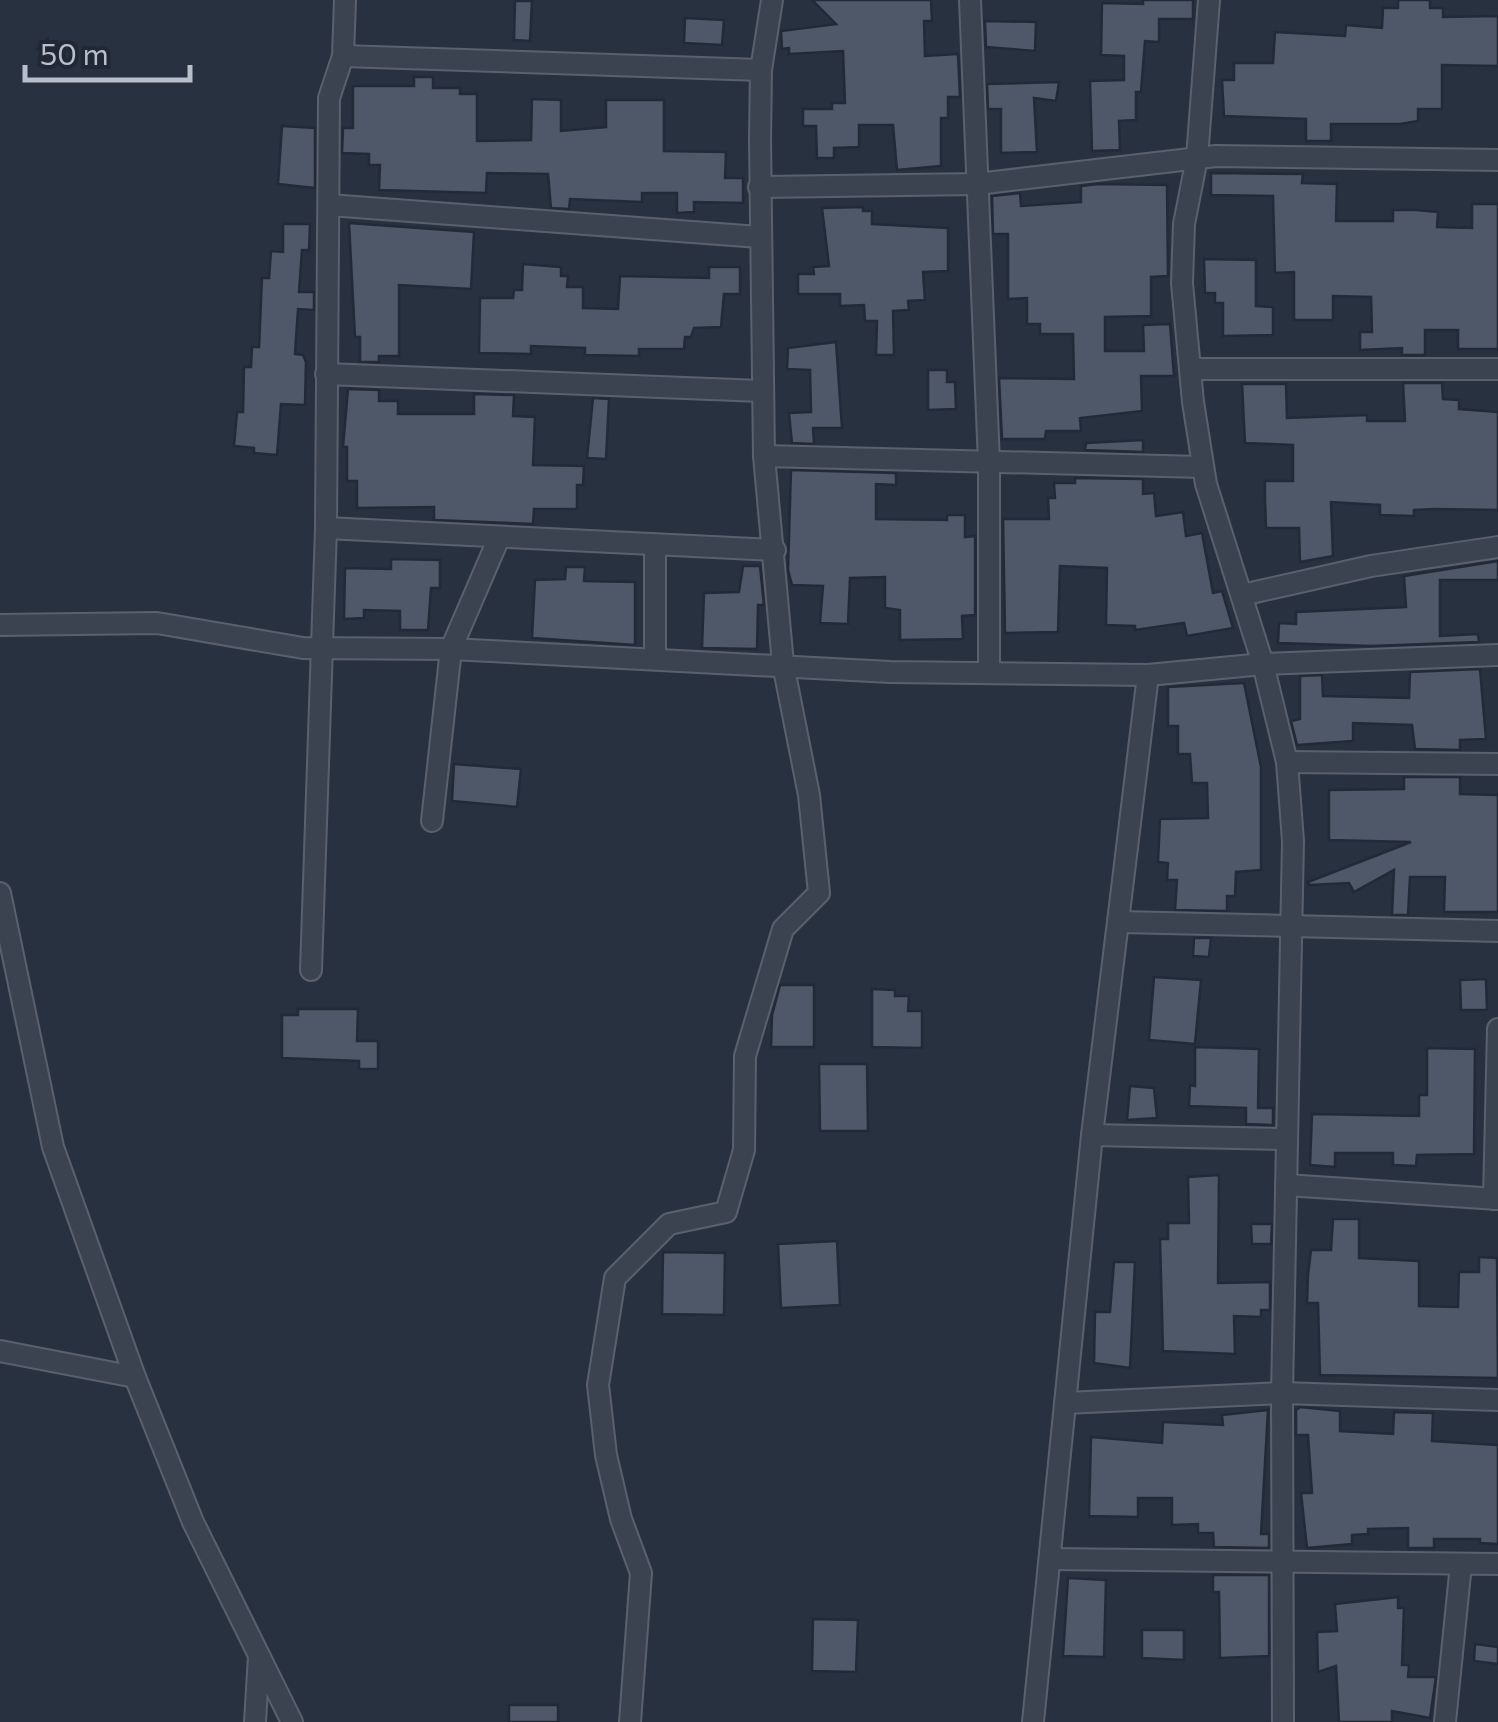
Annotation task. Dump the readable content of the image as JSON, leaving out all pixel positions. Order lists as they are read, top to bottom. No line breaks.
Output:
{"scale_bar":"50 m"}
